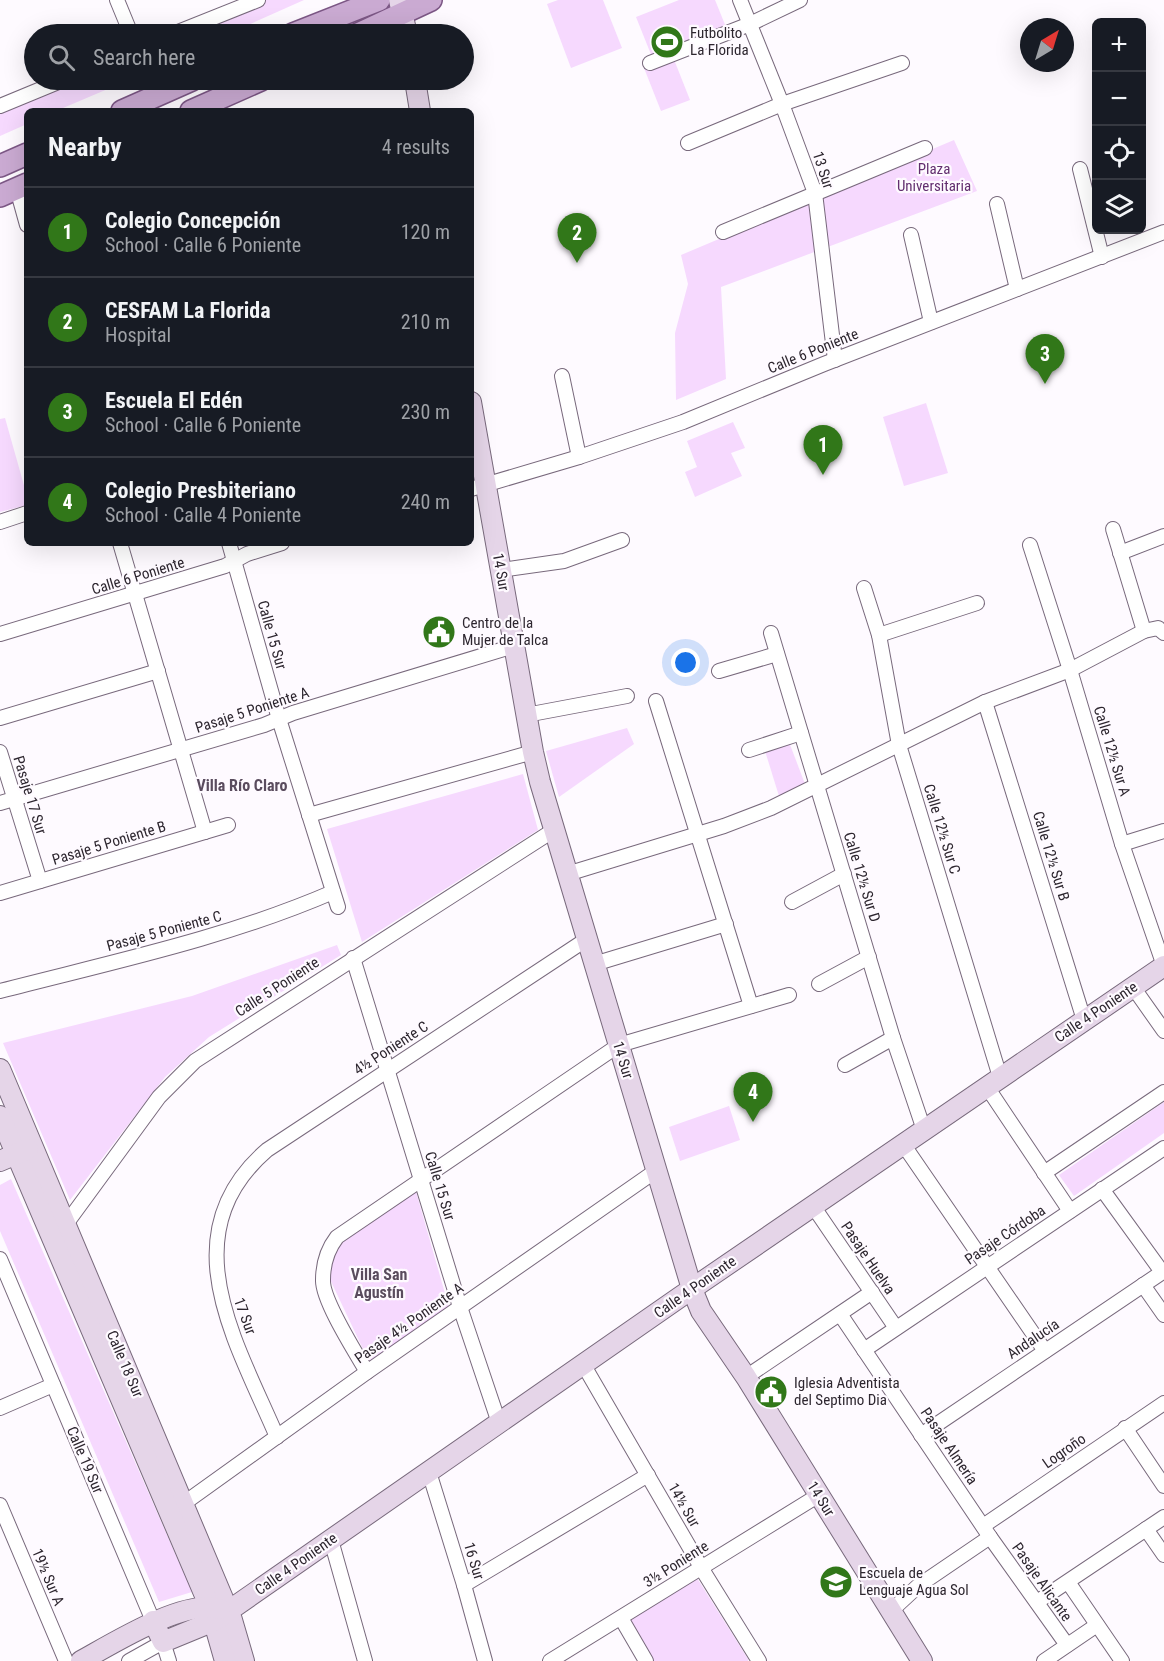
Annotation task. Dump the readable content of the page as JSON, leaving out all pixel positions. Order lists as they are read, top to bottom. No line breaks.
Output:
{"streets":{"street":["13 Sur","Calle 6 Poniente","14 Sur","Calle 15 Sur","Pasaje 5 Poniente A","Calle 12½ Sur A","Pasaje 17 Sur","Calle 12½ Sur C","Pasaje 5 Poniente B","Calle 12½ Sur B","Calle 12½ Sur D","Pasaje 5 Poniente C","Calle 5 Poniente","Calle 4 Poniente","4½ Poniente C","Pasaje Córdoba","Pasaje Huelva","17 Sur","Pasaje 4½ Poniente A","Andalucía","Calle 18 Sur","Pasaje Almería","Logroño","Calle 19 Sur","14½ Sur","16 Sur","3½ Poniente","19½ Sur A","Pasaje Alicante"]},"crossings":[["13 Sur","Calle 6 Poniente"],["Calle 6 Poniente","14 Sur"],["Calle 6 Poniente","Calle 15 Sur"],["14 Sur","Pasaje 5 Poniente A"],["14 Sur","Calle 5 Poniente"],["14 Sur","Calle 4 Poniente"],["14 Sur","4½ Poniente C"],["14 Sur","Pasaje 4½ Poniente A"],["14 Sur","Logroño"],["14 Sur","3½ Poniente"],["Calle 15 Sur","Pasaje 5 Poniente A"],["Calle 15 Sur","Pasaje 5 Poniente C"],["Calle 15 Sur","Calle 5 Poniente"],["Calle 15 Sur","Calle 4 Poniente"],["Calle 15 Sur","4½ Poniente C"],["Calle 15 Sur","Pasaje 4½ Poniente A"],["Pasaje 5 Poniente A","Pasaje 17 Sur"],["Calle 12½ Sur A","Calle 4 Poniente"],["Pasaje 17 Sur","Pasaje 5 Poniente B"],["Calle 12½ Sur C","Calle 4 Poniente"],["Calle 12½ Sur C","Pasaje Córdoba"],["Calle 12½ Sur B","Calle 4 Poniente"],["Calle 12½ Sur D","Calle 4 Poniente"],["Calle 5 Poniente","Calle 18 Sur"],["Calle 4 Poniente","Pasaje Huelva"],["Calle 4 Poniente","Calle 18 Sur"],["Calle 4 Poniente","Calle 19 Sur"],["Calle 4 Poniente","14½ Sur"],["Calle 4 Poniente","16 Sur"],["4½ Poniente C","17 Sur"],["Pasaje Córdoba","Pasaje Huelva"],["Pasaje Córdoba","Pasaje Almería"],["17 Sur","Pasaje 4½ Poniente A"],["Pasaje 4½ Poniente A","Calle 18 Sur"],["Andalucía","Pasaje Almería"],["Pasaje Almería","Logroño"],["Pasaje Almería","Pasaje Alicante"],["Logroño","Pasaje Alicante"],["14½ Sur","3½ Poniente"]],"districts":["Villa Río Claro","Villa San Agustín"],"parks":["Plaza Universitaria"],"places":{"sports":["Futbolito La Florida"],"public building":["Centro de la Mujer de Talca","Iglesia Adventista del Septimo Dia"],"school or university":["Escuela de Lenguaje Agua Sol"]},"north":"top right","page":{"map_buttons":["+","−"],"search":"Search here","heading":["Nearby","4 results"],"list":[{"mark":"1","name":"Colegio Concepción","note":"School · Calle 6 Poniente","value":"120 m"},{"mark":"2","name":"CESFAM La Florida","note":"Hospital","value":"210 m"},{"mark":"3","name":"Escuela El Edén","note":"School · Calle 6 Poniente","value":"230 m"},{"mark":"4","name":"Colegio Presbiteriano","note":"School · Calle 4 Poniente","value":"240 m"}],"pins":["2","3","1","4"]}}
